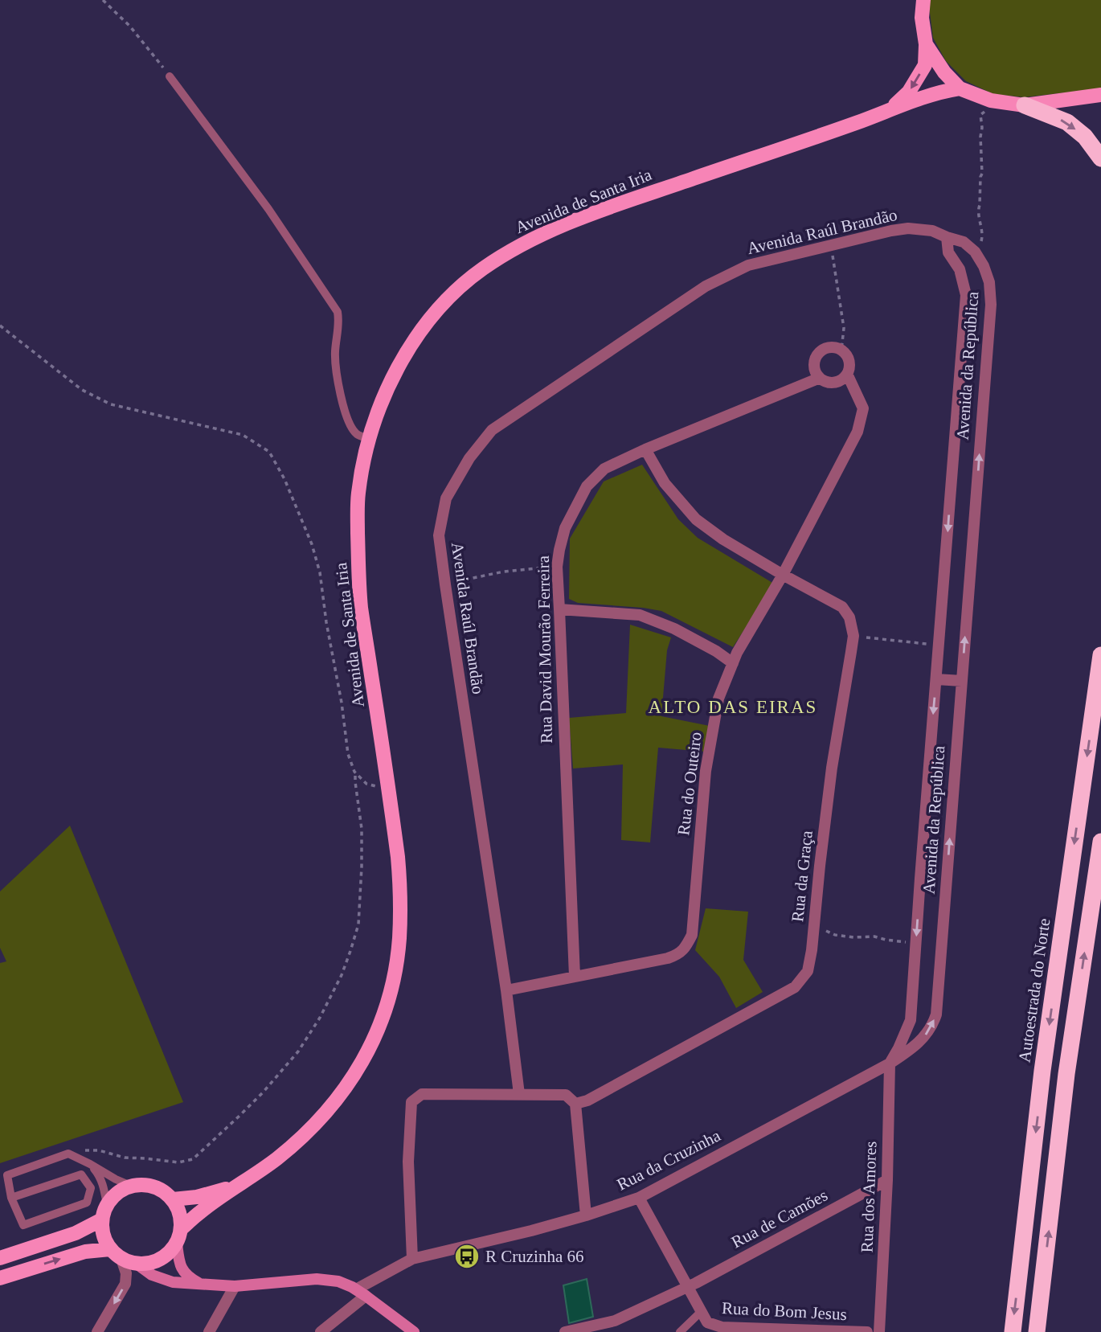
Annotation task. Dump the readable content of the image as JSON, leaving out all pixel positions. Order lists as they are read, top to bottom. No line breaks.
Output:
{"streets":{"highway":["Autoestrada do Norte"],"main road":["Avenida de Santa Iria"],"street":["Avenida Raúl Brandão","Avenida da República","Rua David Mourão Ferreira","Rua do Outeiro","Rua da Graça","Rua da Cruzinha","Rua dos Amores","Rua de Camões","Rua do Bom Jesus"]},"crossings":[["Avenida Raúl Brandão","Avenida da República"],["Avenida Raúl Brandão","Rua do Outeiro"],["Avenida da República","Rua da Cruzinha"],["Avenida da República","Rua dos Amores"],["Rua David Mourão Ferreira","Rua do Outeiro"],["Rua David Mourão Ferreira","Rua da Graça"],["Rua do Outeiro","Rua da Graça"],["Rua da Cruzinha","Rua dos Amores"],["Rua da Cruzinha","Rua do Bom Jesus"],["Rua dos Amores","Rua de Camões"],["Rua de Camões","Rua do Bom Jesus"]],"districts":["ALTO DAS EIRAS"],"places":{"bus stop":["R Cruzinha 66"]}}
